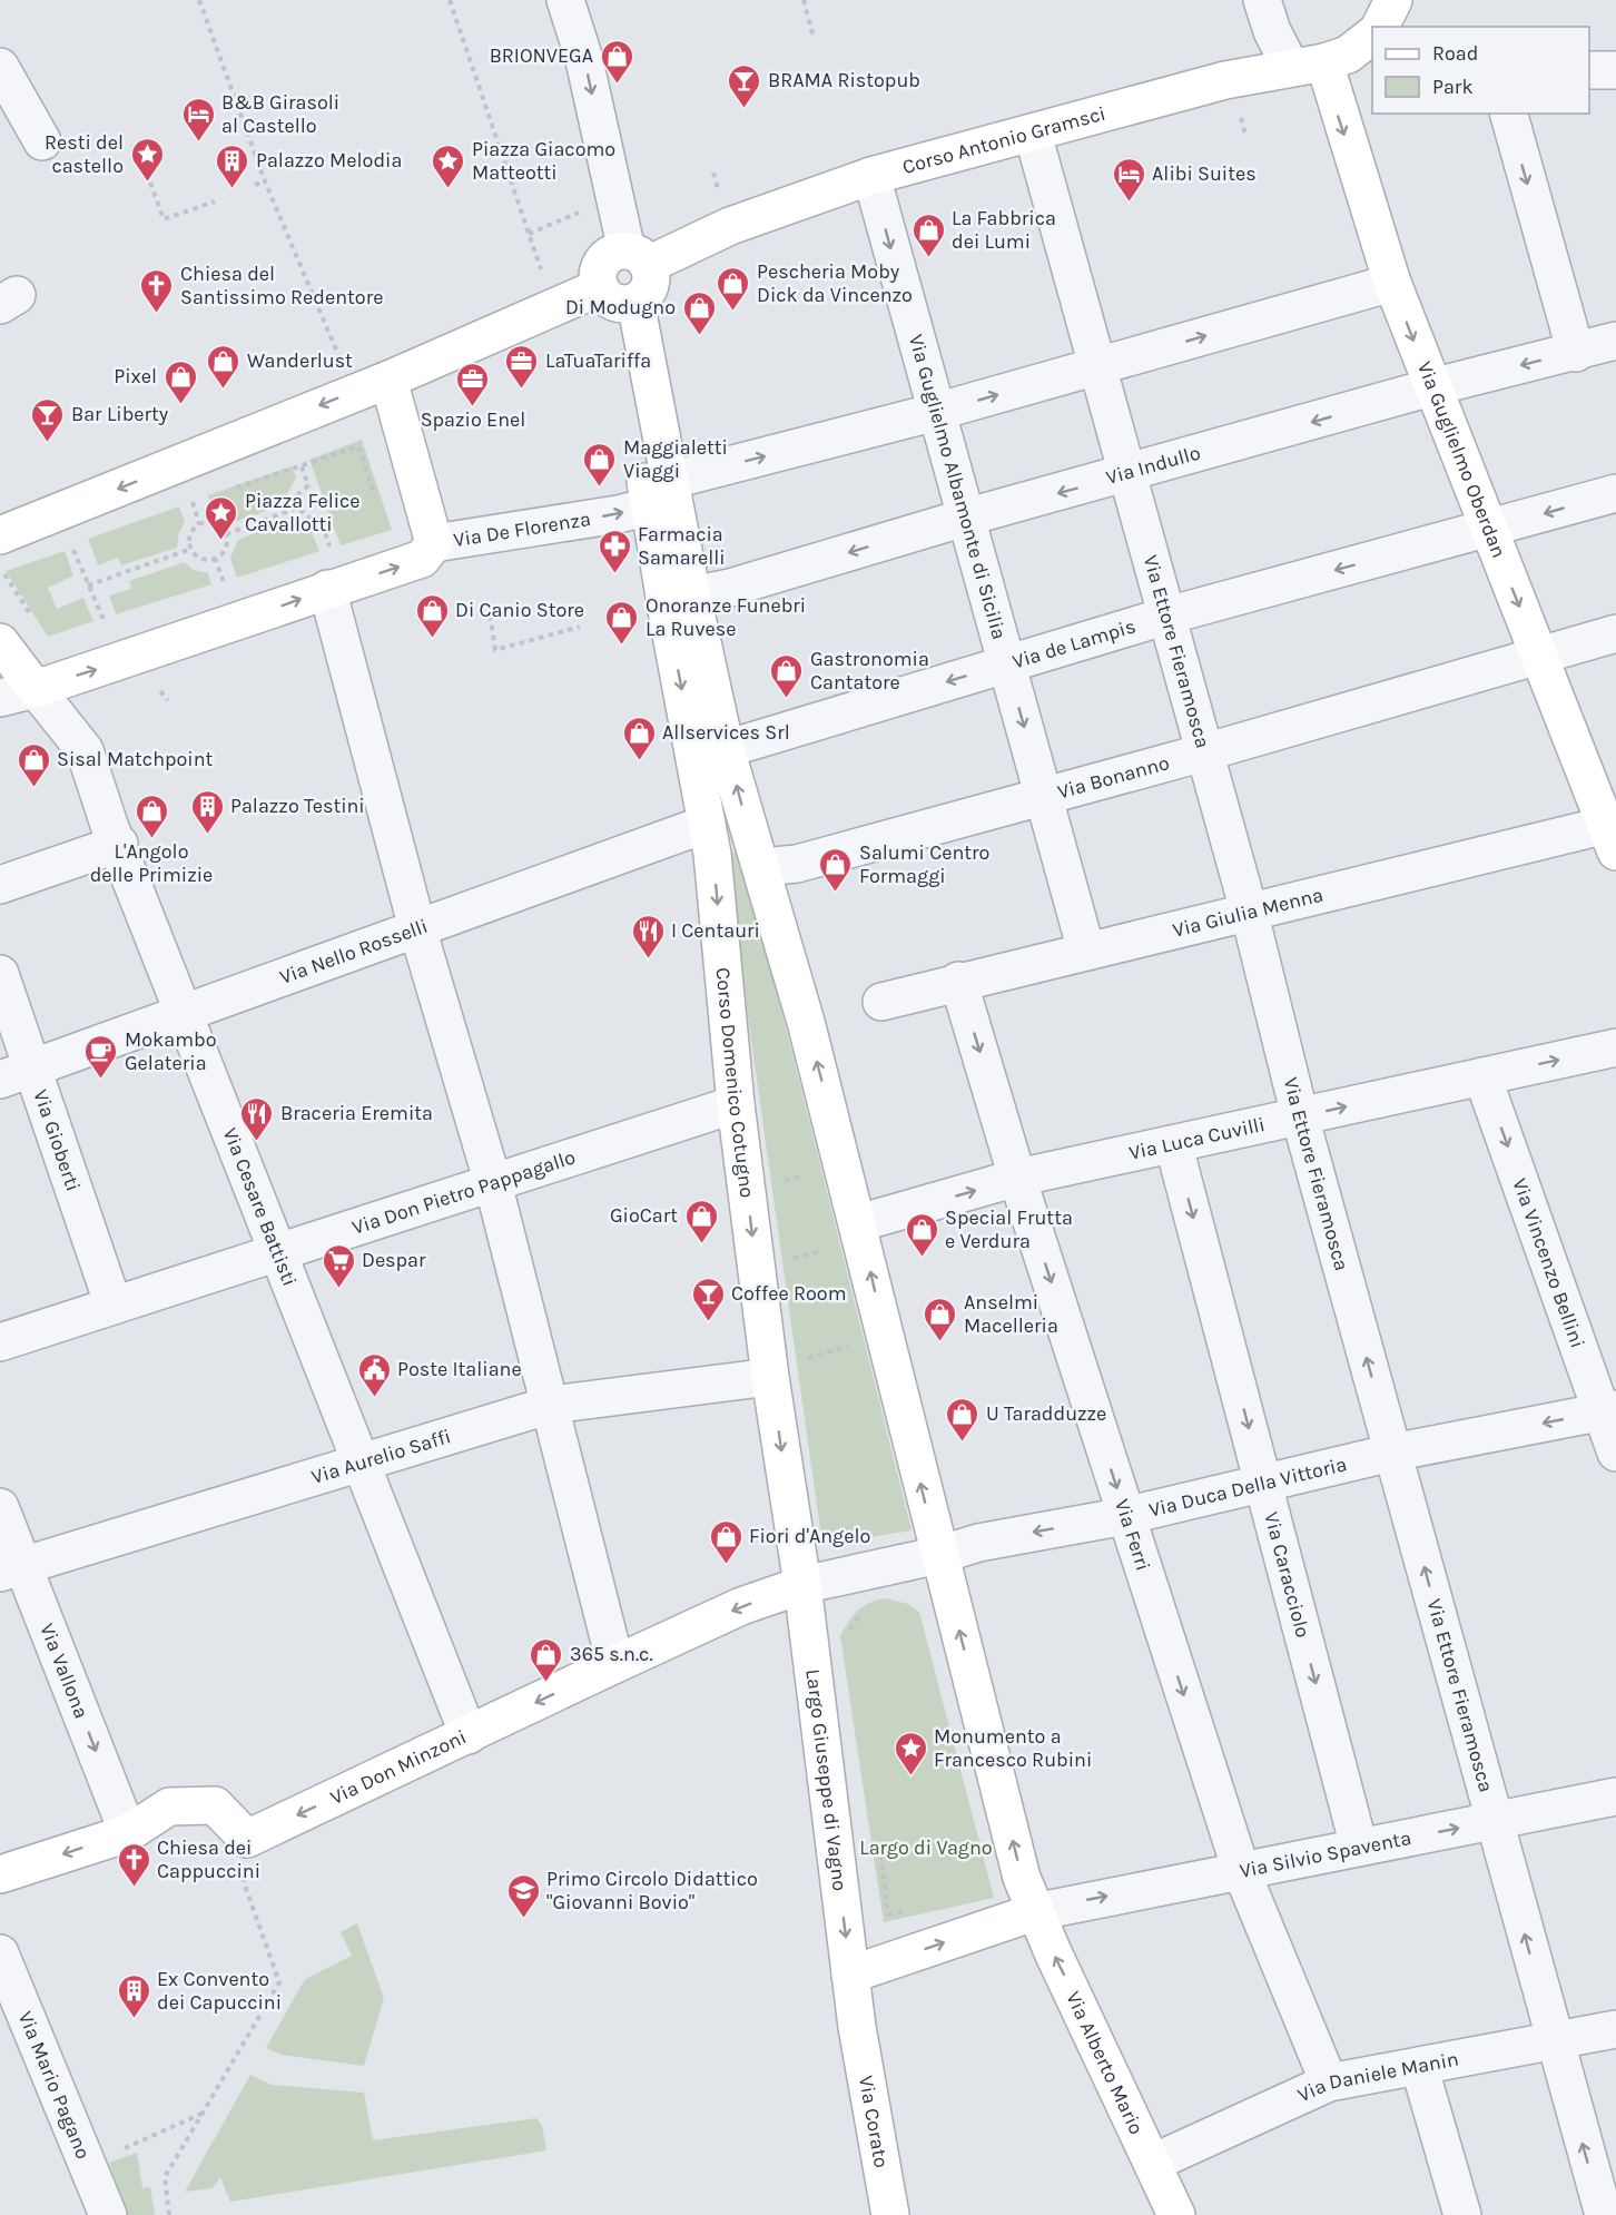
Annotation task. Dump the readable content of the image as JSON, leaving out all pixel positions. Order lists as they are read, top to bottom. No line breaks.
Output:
{"streets":{"main road":["Corso Antonio Gramsci","Via Guglielmo Oberdan","Corso Domenico Cotugno","Via Don Minzoni","Largo Giuseppe di Vagno","Via Alberto Mario","Via Corato"],"street":["Via Indullo","Via Guglielmo Albamonte di Sicilia","Via De Florenza","Via de Lampis","Via Ettore Fieramosca","Via Bonanno","Via Giulia Menna","Via Nello Rosselli","Via Gioberti","Via Luca Cuvilli","Via Don Pietro Pappagallo","Via Cesare Battisti","Via Vincenzo Bellini","Via Aurelio Saffi","Via Duca Della Vittoria","Via Ferri","Via Caracciolo","Via Vallona","Via Silvio Spaventa","Via Daniele Manin","Via Mario Pagano"]},"crossings":[["Corso Antonio Gramsci","Via Guglielmo Oberdan"],["Corso Antonio Gramsci","Via Guglielmo Albamonte di Sicilia"],["Corso Antonio Gramsci","Via Ettore Fieramosca"],["Corso Antonio Gramsci","Corso Domenico Cotugno"],["Via Guglielmo Oberdan","Via Indullo"],["Via Guglielmo Oberdan","Via De Florenza"],["Via Guglielmo Oberdan","Via de Lampis"],["Via Guglielmo Oberdan","Via Bonanno"],["Via Guglielmo Oberdan","Via Giulia Menna"],["Via Indullo","Via Guglielmo Albamonte di Sicilia"],["Via Indullo","Via Ettore Fieramosca"],["Via Indullo","Corso Domenico Cotugno"],["Via Guglielmo Albamonte di Sicilia","Via De Florenza"],["Via Guglielmo Albamonte di Sicilia","Via de Lampis"],["Via Guglielmo Albamonte di Sicilia","Via Bonanno"],["Via Guglielmo Albamonte di Sicilia","Via Giulia Menna"],["Via De Florenza","Via Ettore Fieramosca"],["Via De Florenza","Corso Domenico Cotugno"],["Via de Lampis","Via Ettore Fieramosca"],["Via de Lampis","Corso Domenico Cotugno"],["Via Ettore Fieramosca","Via Bonanno"],["Via Ettore Fieramosca","Via Giulia Menna"],["Via Ettore Fieramosca","Via Luca Cuvilli"],["Via Ettore Fieramosca","Via Duca Della Vittoria"],["Via Ettore Fieramosca","Via Silvio Spaventa"],["Via Ettore Fieramosca","Via Daniele Manin"],["Via Bonanno","Corso Domenico Cotugno"],["Via Giulia Menna","Via Ferri"],["Via Nello Rosselli","Corso Domenico Cotugno"],["Via Nello Rosselli","Via Gioberti"],["Via Nello Rosselli","Via Cesare Battisti"],["Corso Domenico Cotugno","Via Luca Cuvilli"],["Corso Domenico Cotugno","Via Don Pietro Pappagallo"],["Corso Domenico Cotugno","Via Aurelio Saffi"],["Corso Domenico Cotugno","Via Duca Della Vittoria"],["Corso Domenico Cotugno","Via Don Minzoni"],["Corso Domenico Cotugno","Largo Giuseppe di Vagno"],["Via Gioberti","Via Don Pietro Pappagallo"],["Via Luca Cuvilli","Via Vincenzo Bellini"],["Via Luca Cuvilli","Via Ferri"],["Via Luca Cuvilli","Via Caracciolo"],["Via Don Pietro Pappagallo","Via Cesare Battisti"],["Via Cesare Battisti","Via Aurelio Saffi"],["Via Cesare Battisti","Via Don Minzoni"],["Via Vincenzo Bellini","Via Duca Della Vittoria"],["Via Aurelio Saffi","Via Vallona"],["Via Duca Della Vittoria","Via Ferri"],["Via Duca Della Vittoria","Via Caracciolo"],["Via Duca Della Vittoria","Via Don Minzoni"],["Via Duca Della Vittoria","Largo Giuseppe di Vagno"],["Via Ferri","Via Silvio Spaventa"],["Via Ferri","Via Daniele Manin"],["Via Caracciolo","Via Silvio Spaventa"],["Via Don Minzoni","Largo Giuseppe di Vagno"],["Largo Giuseppe di Vagno","Via Corato"],["Via Silvio Spaventa","Via Alberto Mario"],["Via Alberto Mario","Via Daniele Manin"]],"one_way":["Via Guglielmo Oberdan","Via Indullo","Via Guglielmo Albamonte di Sicilia","Via De Florenza","Via de Lampis","Via Ettore Fieramosca","Via Luca Cuvilli","Via Vincenzo Bellini","Via Duca Della Vittoria","Via Ferri","Via Caracciolo","Via Vallona","Via Don Minzoni","Via Silvio Spaventa","Via Alberto Mario"],"parks":["Largo di Vagno"],"places":{"shop":["BRIONVEGA","La Fabbrica dei Lumi","Pescheria Moby Dick da Vincenzo","Di Modugno","Wanderlust","Pixel","Maggialetti Viaggi","Di Canio Store","Onoranze Funebri La Ruvese","Gastronomia Cantatore","Allservices Srl","Sisal Matchpoint","L'Angolo delle Primizie","Salumi Centro Formaggi","GioCart","Special Frutta e Verdura","Anselmi Macelleria","U Taradduzze","Fiori d'Angelo","365 s.n.c."],"bar":["BRAMA Ristopub","Bar Liberty","Coffee Room"],"hotel":["B&B Girasoli al Castello","Alibi Suites"],"place":["Resti del castello","Piazza Giacomo Matteotti","Piazza Felice Cavallotti","Monumento a Francesco Rubini"],"building":["Palazzo Melodia","Palazzo Testini","Ex Convento dei Capuccini"],"church":["Chiesa del Santissimo Redentore","Chiesa dei Cappuccini"],"office":["LaTuaTariffa","Spazio Enel"],"pharmacy":["Farmacia Samarelli"],"restaurant":["I Centauri","Braceria Eremita"],"cafe":["Mokambo Gelateria"],"supermarket":["Despar"],"public building":["Poste Italiane"],"school or university":["Primo Circolo Didattico \"Giovanni Bovio\""]},"legend":["Road","Park"]}
